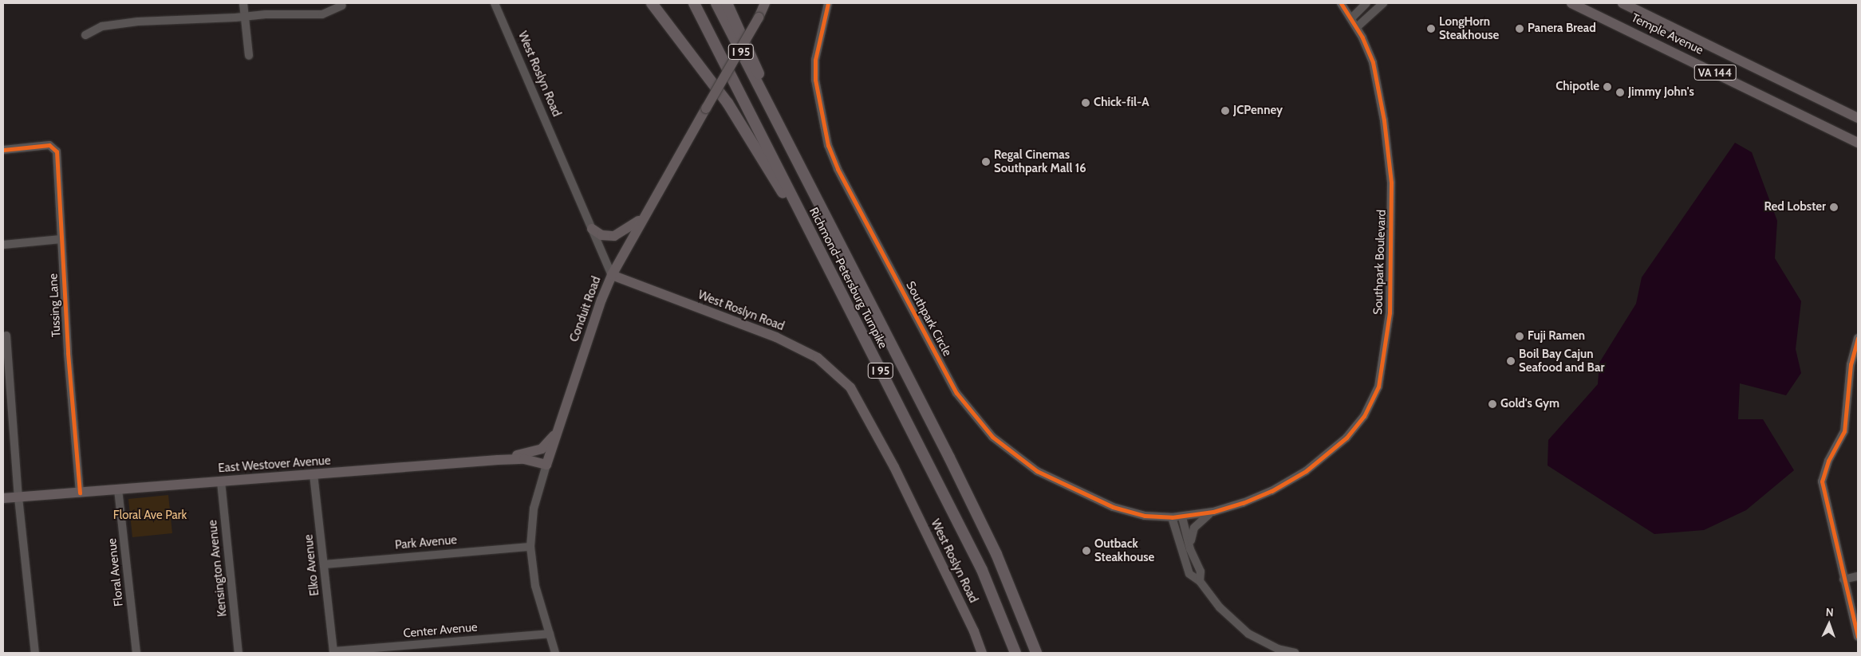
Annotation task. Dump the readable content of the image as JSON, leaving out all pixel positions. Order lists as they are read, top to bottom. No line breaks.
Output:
{"streets":{"highway":["I 95","Richmond-Petersburg Turnpike"],"main road":["Temple Avenue","VA 144","West Roslyn Road","Conduit Road","East Westover Avenue"],"street":["Southpark Boulevard","Tussing Lane","Southpark Circle","Park Avenue","Elko Avenue","Kensington Avenue","Floral Avenue","Center Avenue"]},"crossings":[["West Roslyn Road","Conduit Road"],["Southpark Boulevard","Southpark Circle"],["Tussing Lane","East Westover Avenue"],["Conduit Road","East Westover Avenue"],["Conduit Road","Park Avenue"],["Conduit Road","Center Avenue"],["East Westover Avenue","Elko Avenue"],["East Westover Avenue","Kensington Avenue"],["East Westover Avenue","Floral Avenue"],["Park Avenue","Elko Avenue"],["Elko Avenue","Center Avenue"]],"parks":["Floral Ave Park"],"places":["LongHorn Steakhouse","Panera Bread","Chipotle","Jimmy John's","Chick-fil-A","JCPenney","Regal Cinemas Southpark Mall 16","Red Lobster","Fuji Ramen","Boil Bay Cajun Seafood and Bar","Gold's Gym","Outback Steakhouse"],"north":"top"}
